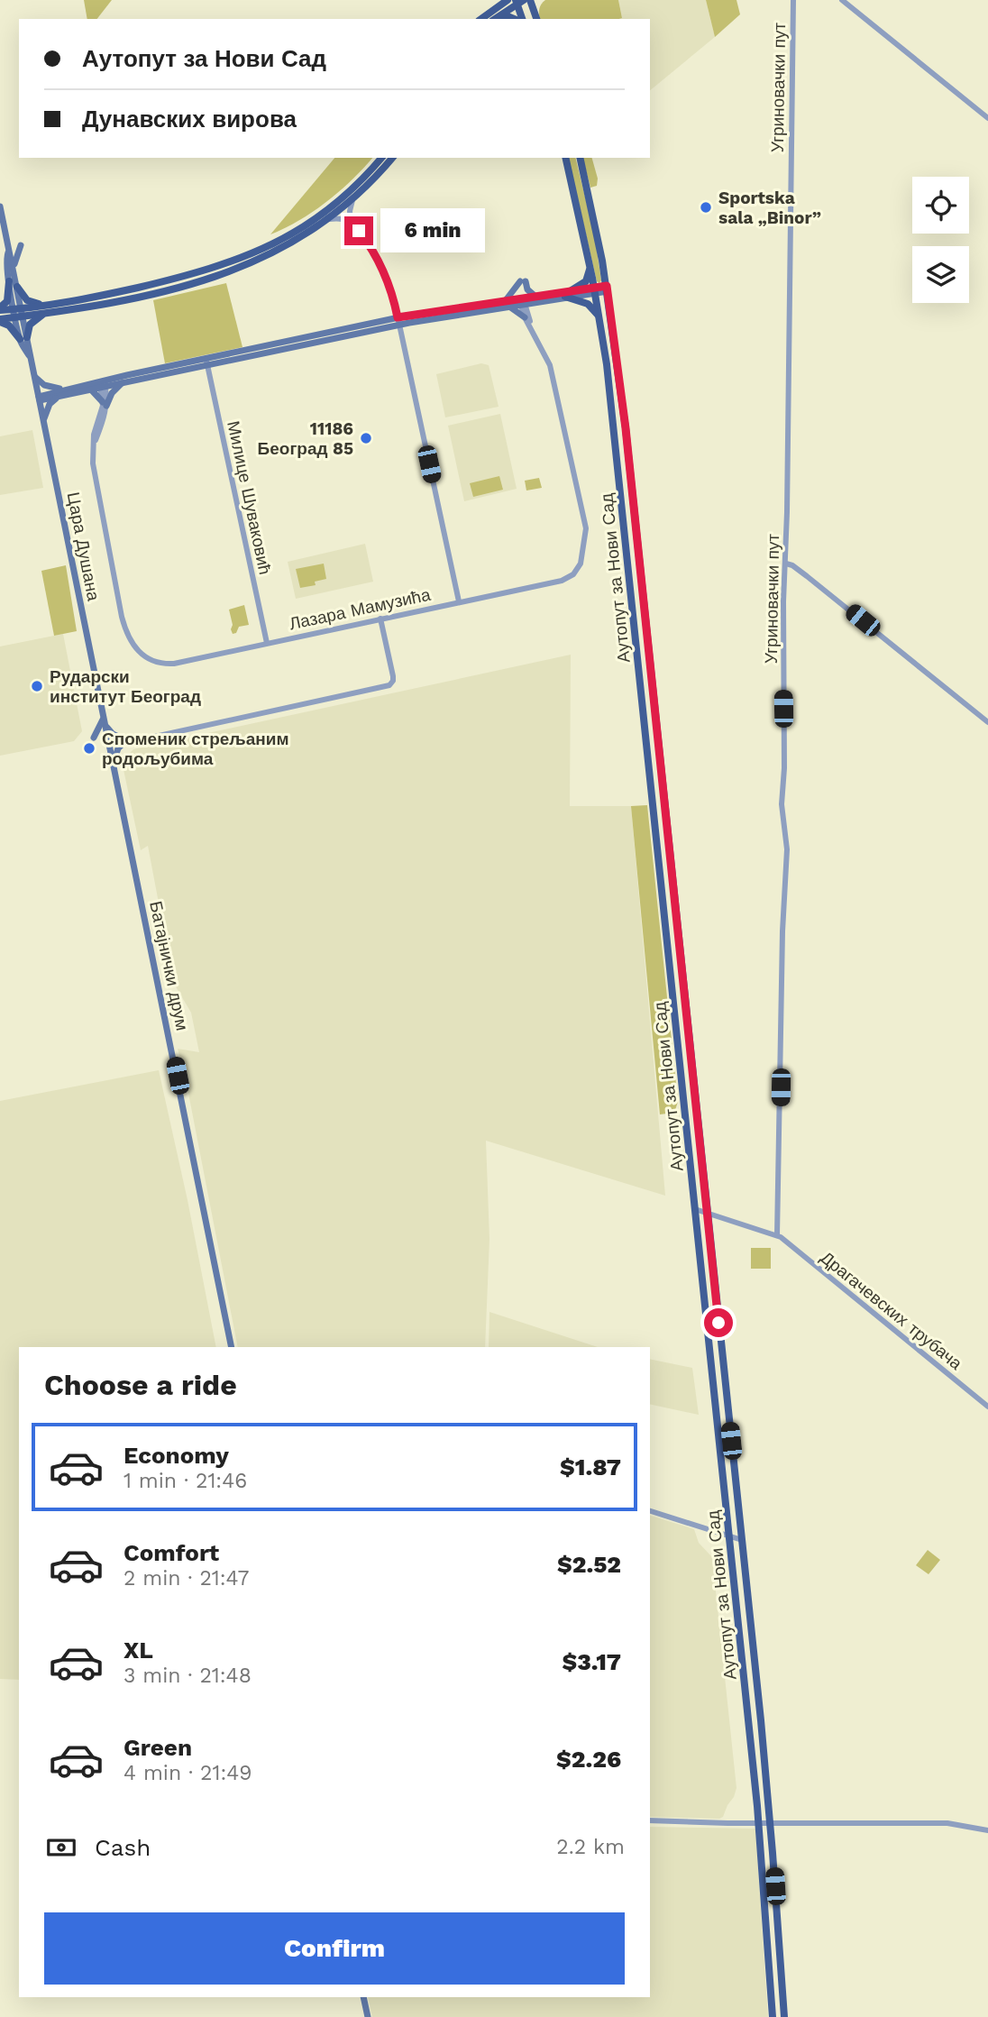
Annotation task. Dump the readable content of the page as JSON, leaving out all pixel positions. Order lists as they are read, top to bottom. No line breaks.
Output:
{"streets":{"main road":["Цара Душана","Аутопут за Нови Сад","Батајнички друм"],"street":["Угриновачки пут","Милице Шуваковић","Лазара Мамузића","Драгачевских трубача"]},"crossings":[["Угриновачки пут","Драгачевских трубача"],["Милице Шуваковић","Лазара Мамузића"],["Цара Душана","Батајнички друм"]],"places":["Sportska sala „Binor”","11186 Београд 85","Рударски институт Београд","Споменик стрељаним родољубима"],"page":{"banner":["Аутопут за Нови Сад","Дунавских вирова"],"bubble":"6 min","heading":"Choose a ride","list":[{"name":"Economy","note":"1 min · 21:46","value":"$1.87"},{"name":"Comfort","note":"2 min · 21:47","value":"$2.52"},{"name":"XL","note":"3 min · 21:48","value":"$3.17"},{"name":"Green","note":"4 min · 21:49","value":"$2.26"}],"pay":["Cash","2.2 km"],"buttons":"Confirm"}}
